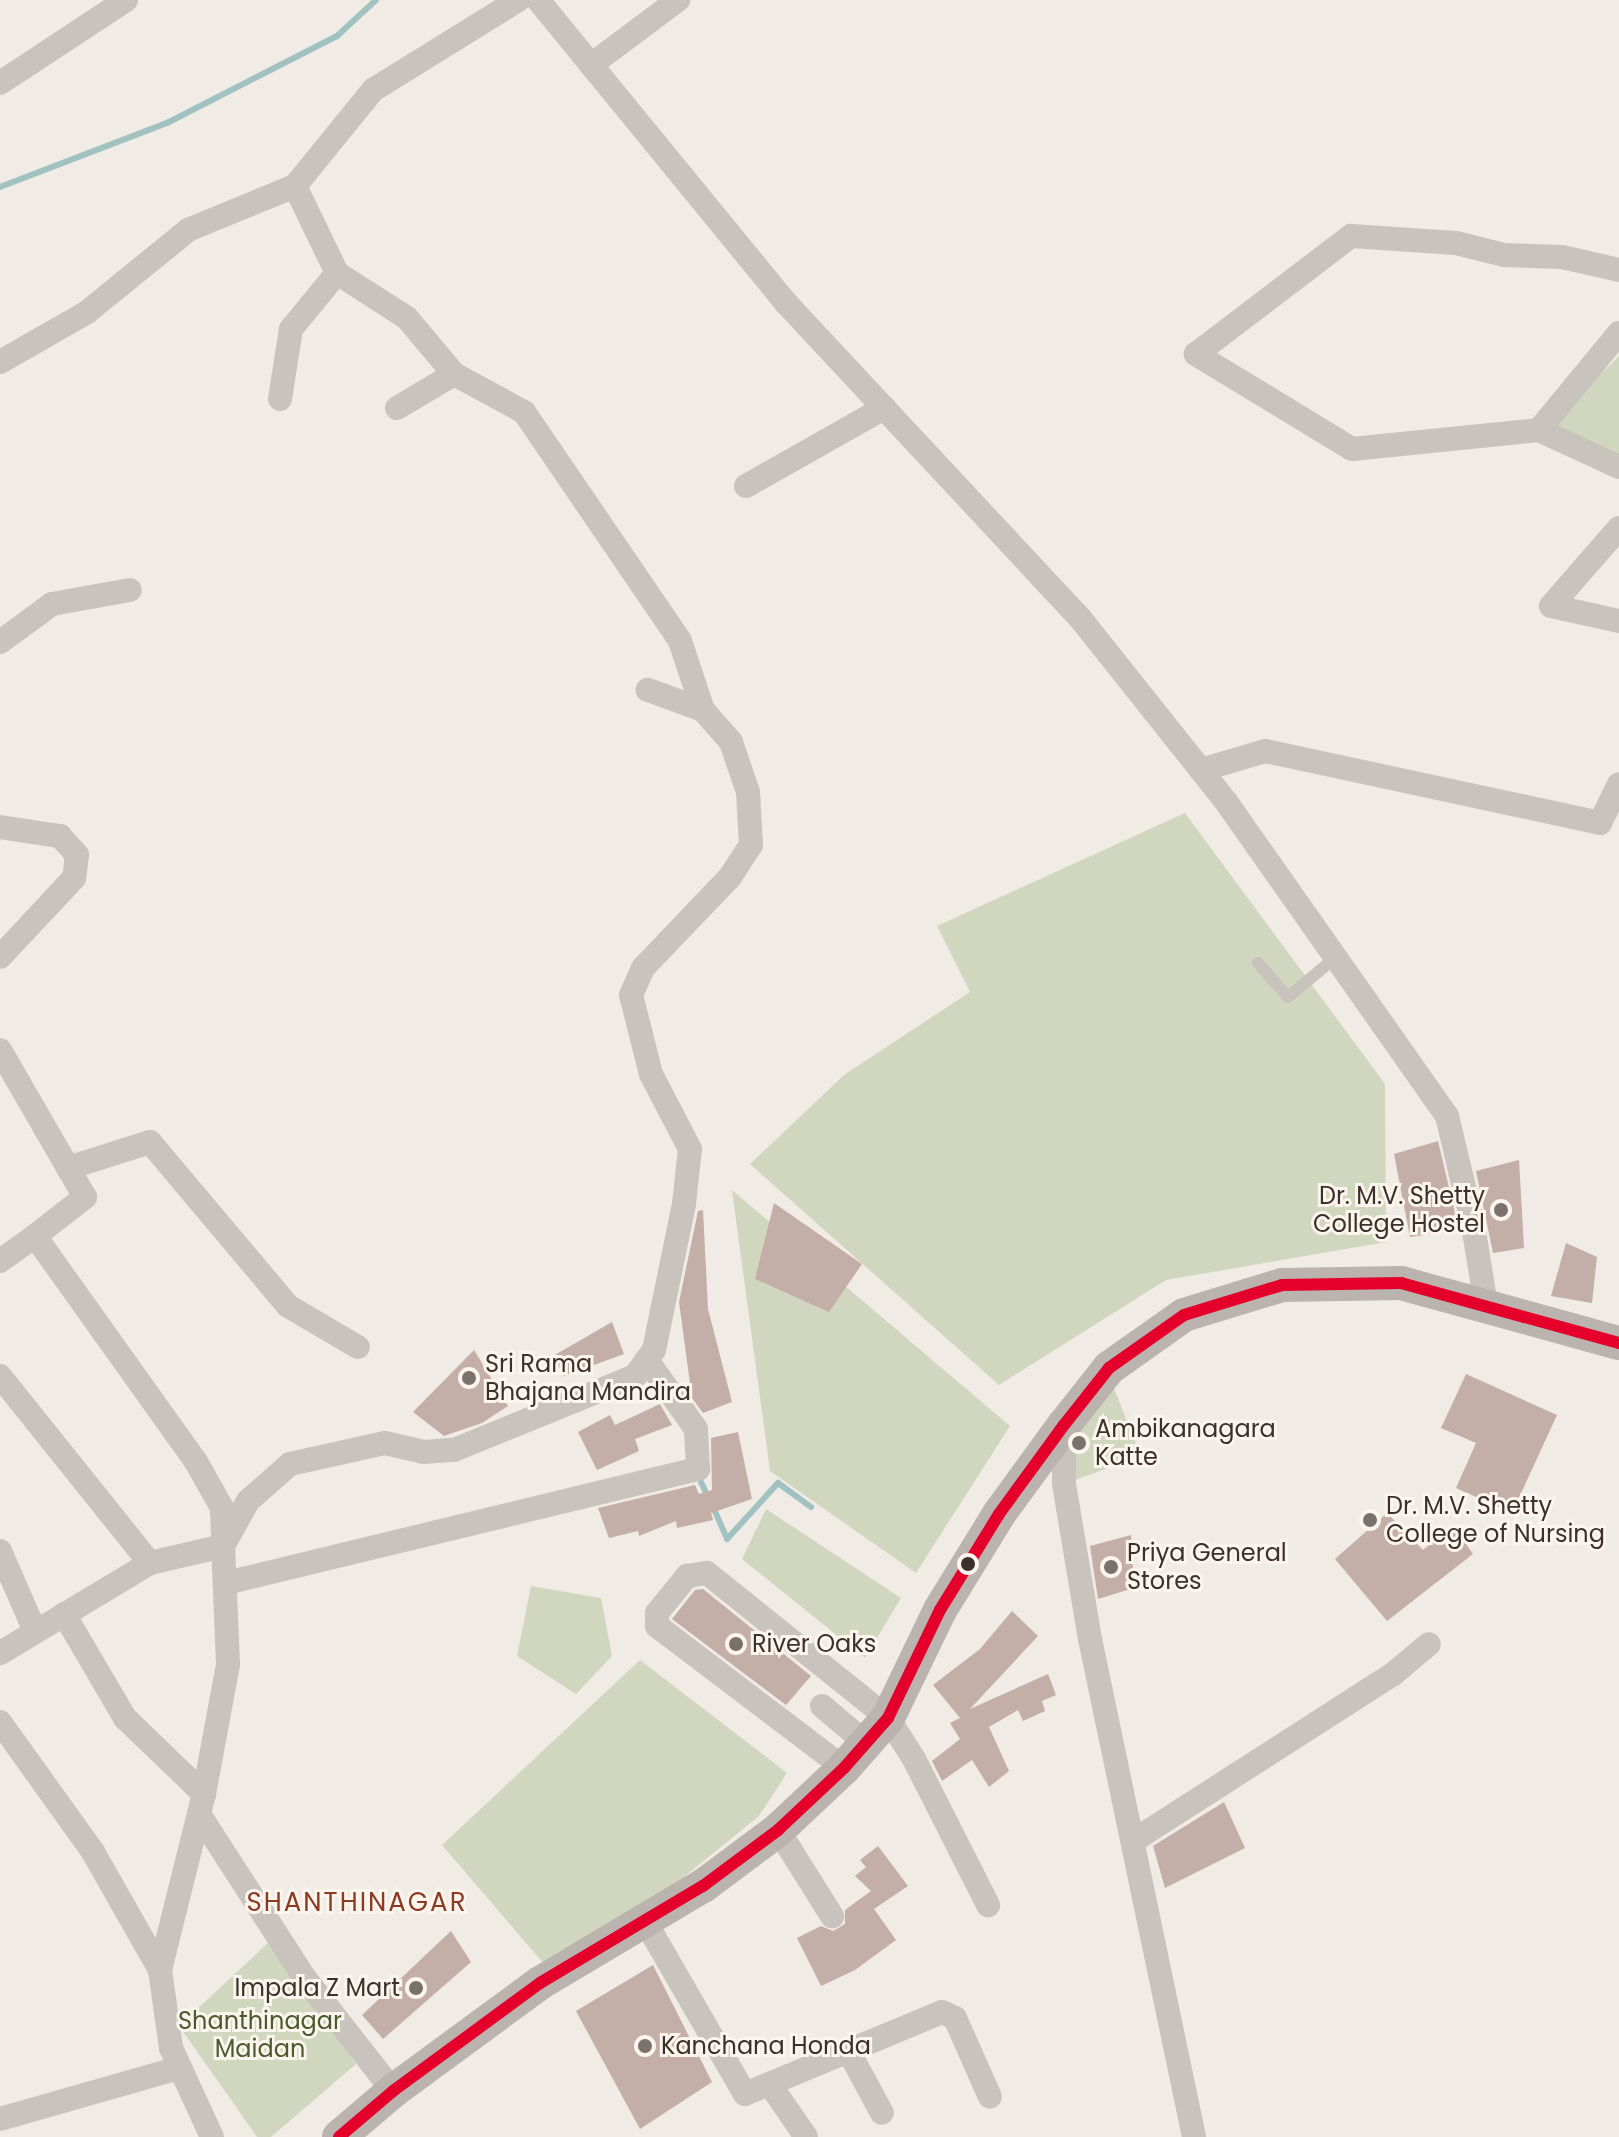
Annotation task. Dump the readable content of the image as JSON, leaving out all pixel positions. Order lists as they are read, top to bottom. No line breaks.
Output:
{"districts":["SHANTHINAGAR"],"parks":["Shanthinagar Maidan"],"places":["Dr. M.V. Shetty College Hostel","Sri Rama Bhajana Mandira","Ambikanagara Katte","Dr. M.V. Shetty College of Nursing","Priya General Stores","River Oaks","Impala Z Mart","Kanchana Honda"]}
